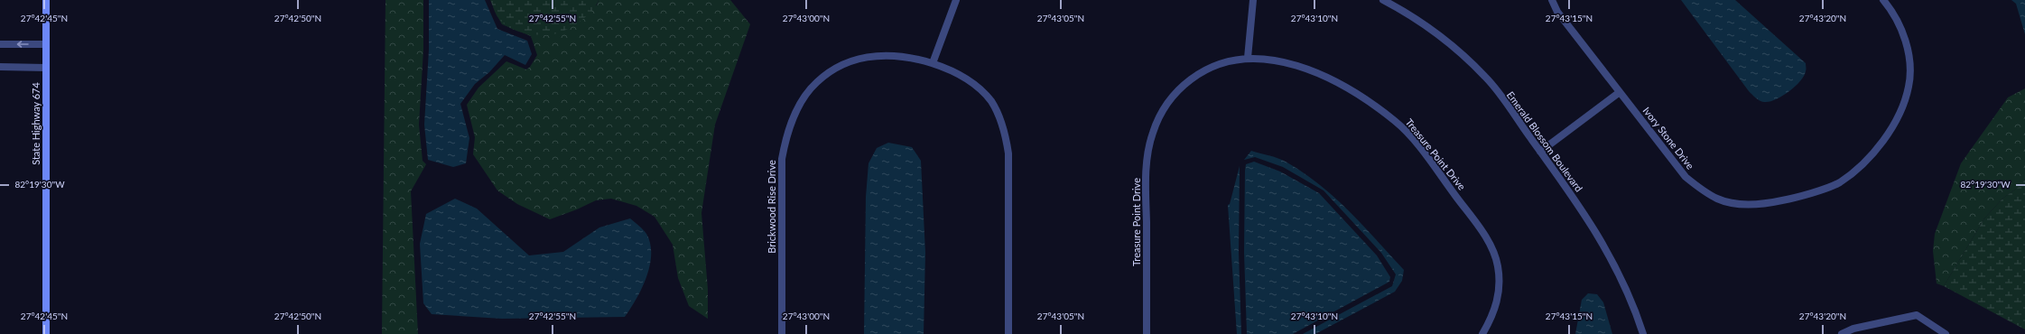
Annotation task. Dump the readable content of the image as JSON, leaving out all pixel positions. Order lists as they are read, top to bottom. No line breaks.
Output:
{"streets":{"main road":["State Highway 674"],"street":["Ivory Stone Drive","Emerald Blossom Boulevard","Treasure Point Drive","Brickwood Rise Drive"]},"coordinates":["27°42'45\"N","27°42'50\"N","27°42'55\"N","27°43'00\"N","27°43'05\"N","27°43'10\"N","27°43'15\"N","27°43'20\"N","82°19'30\"W"]}
